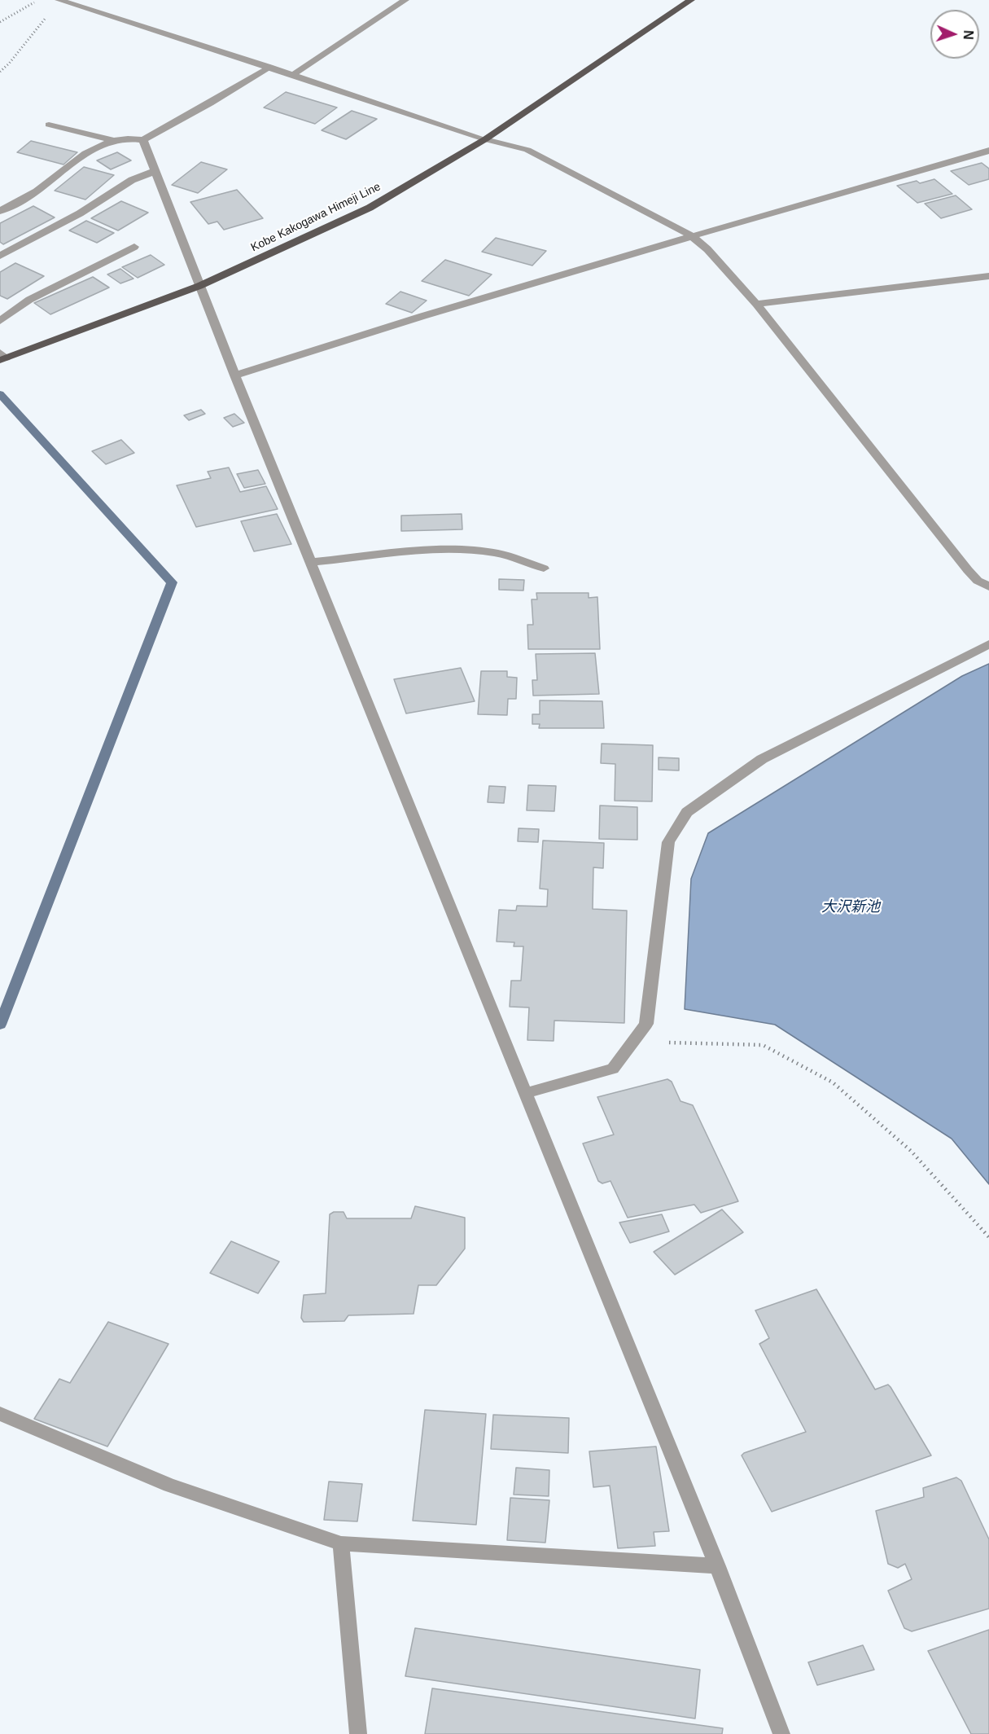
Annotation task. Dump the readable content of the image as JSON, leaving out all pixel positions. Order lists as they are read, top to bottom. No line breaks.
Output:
{"streets":{"main road":["Kobe Kakogawa Himeji Line"]},"water":["大沢新池"],"north":"right"}
